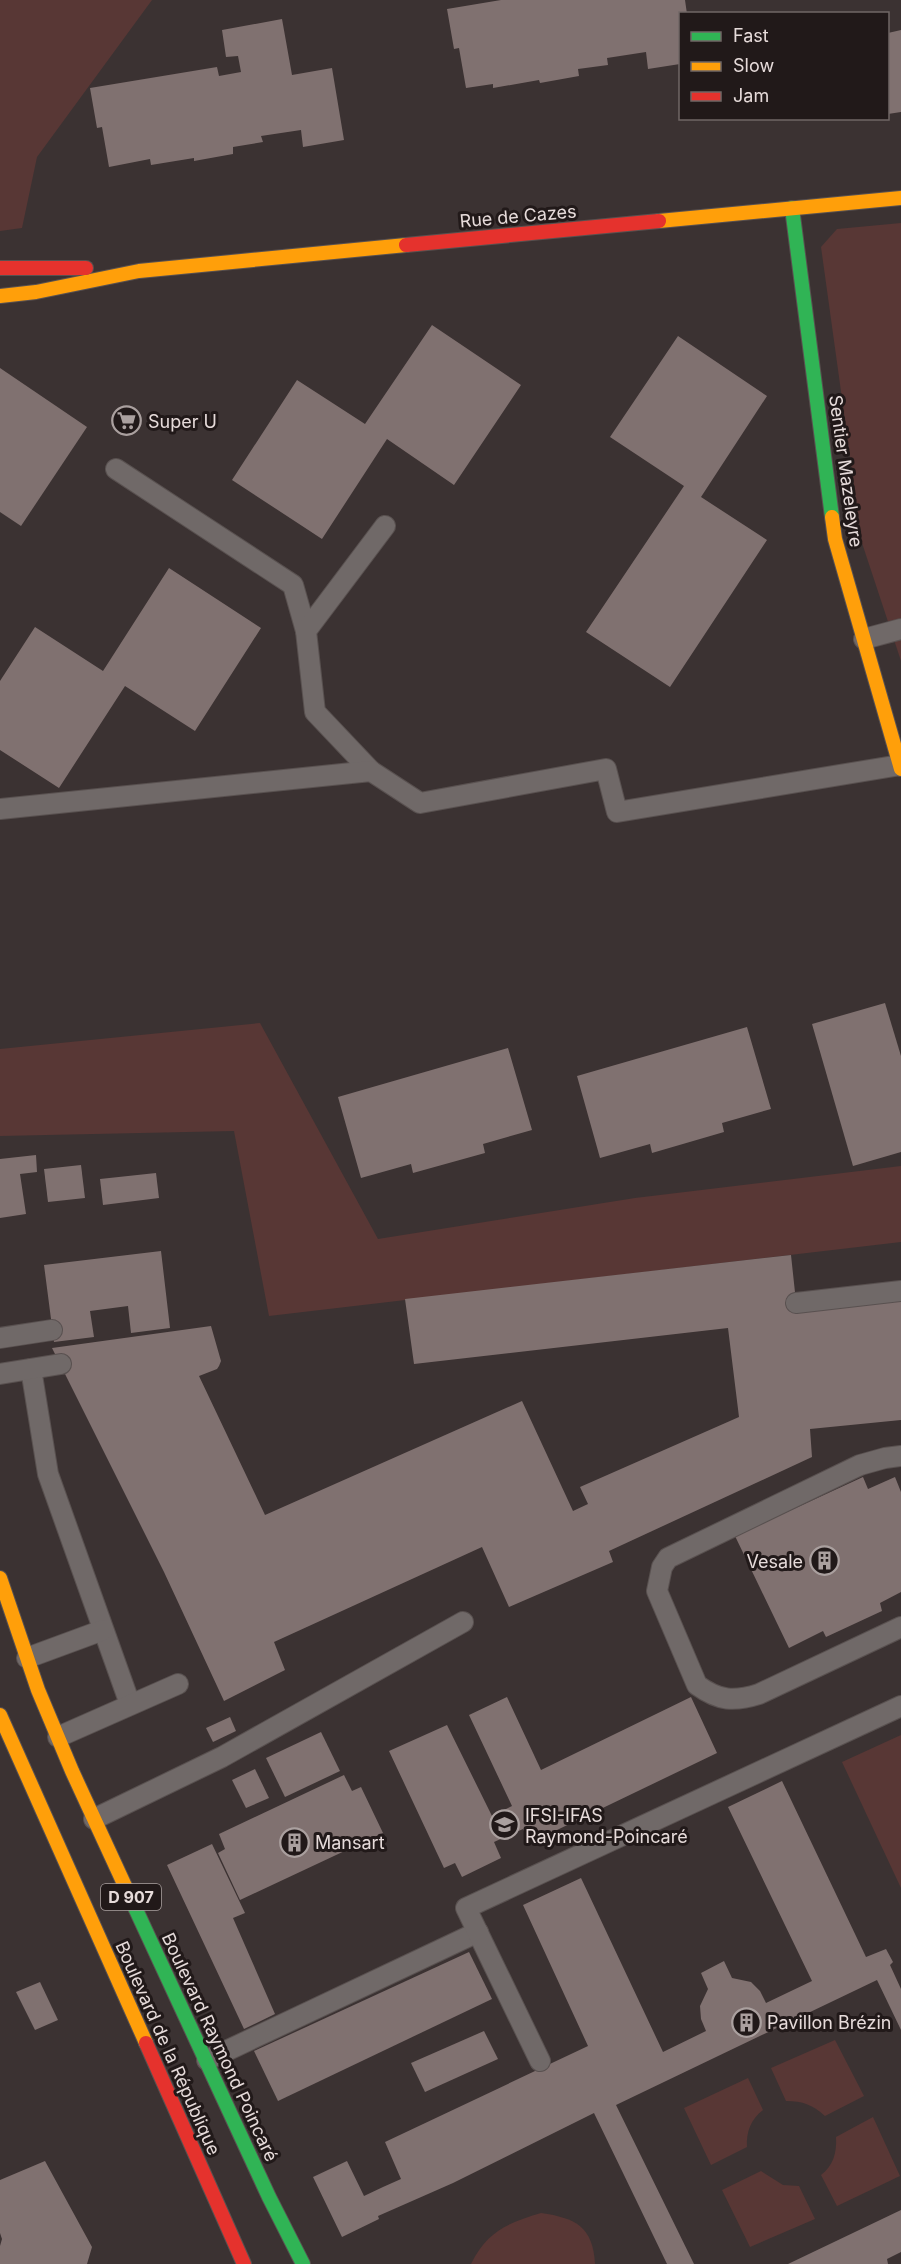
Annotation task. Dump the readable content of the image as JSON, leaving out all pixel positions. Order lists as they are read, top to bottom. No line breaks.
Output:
{"streets":{"street":["Rue de Cazes","Sentier Mazeleyre","D 907","Boulevard Raymond Poincaré","Boulevard de la République"]},"crossings":[["Rue de Cazes","Sentier Mazeleyre"]],"places":{"supermarket":["Super U"],"building":["Vesale","Mansart","Pavillon Brézin"],"school or university":["IFSI-IFAS Raymond-Poincaré"]},"legend":["Fast","Slow","Jam"]}
